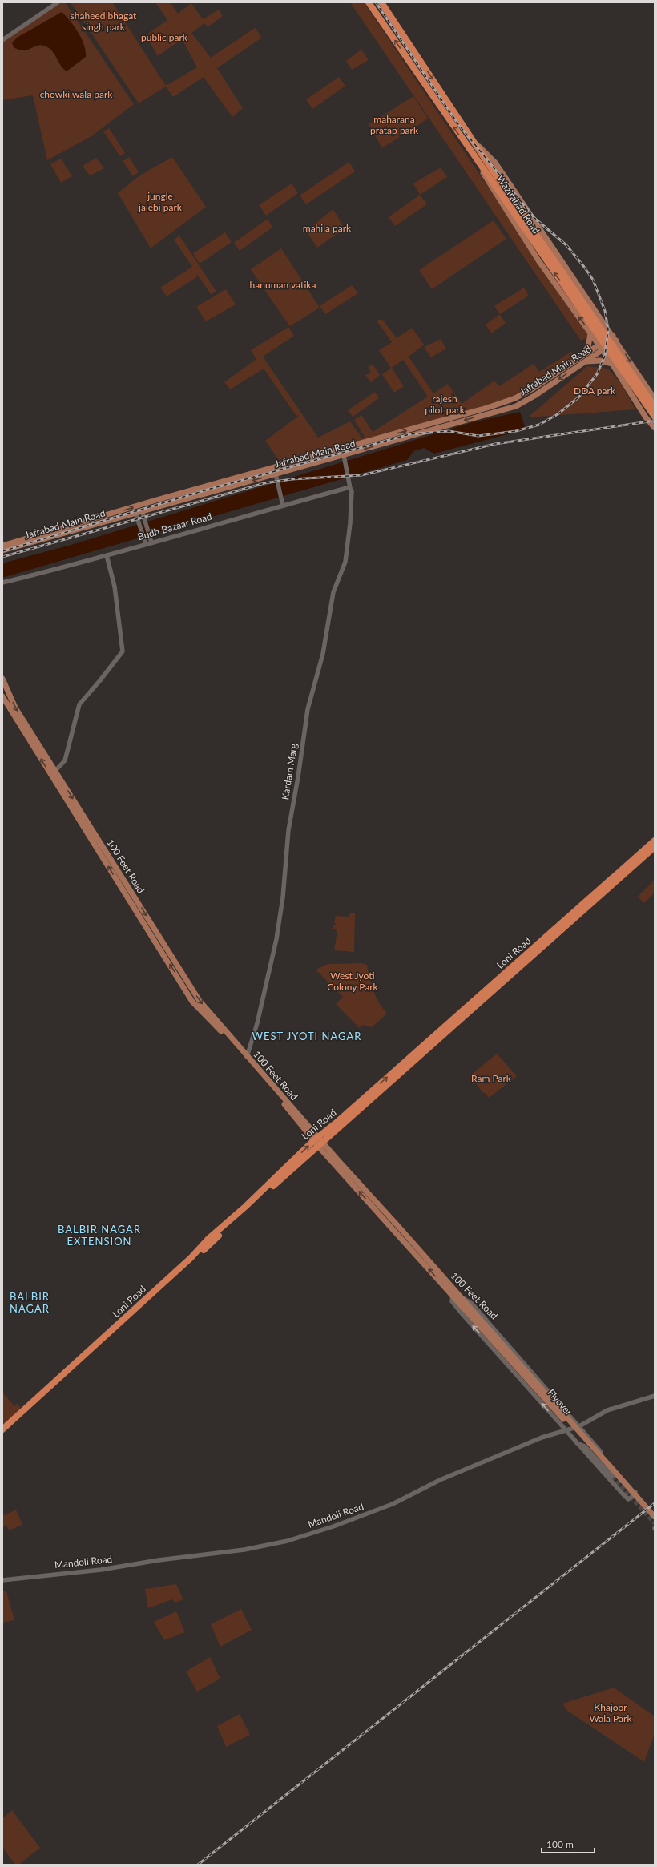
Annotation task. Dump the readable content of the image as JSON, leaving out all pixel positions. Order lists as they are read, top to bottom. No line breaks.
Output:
{"streets":{"highway":["Wazirabad Road","Loni Road"],"main road":["Jafrabad Main Road","100 Feet Road","Flyover"],"street":["Budh Bazaar Road","Kardam Marg","Mandoli Road"]},"crossings":[["Jafrabad Main Road","Kardam Marg"],["Budh Bazaar Road","Kardam Marg"],["Kardam Marg","100 Feet Road"],["100 Feet Road","Loni Road"],["100 Feet Road","Flyover"],["100 Feet Road","Mandoli Road"]],"districts":["WEST JYOTI NAGAR","BALBIR NAGAR EXTENSION","BALBIR NAGAR"],"parks":["shaheed bhagat singh park","public park","chowki wala park","maharana pratap park","jungle jalebi park","mahila park","hanuman vatika","DDA park","rajesh pilot park","West Jyoti Colony Park","Ram Park","Khajoor Wala Park"],"scale_bar":"100 m"}
